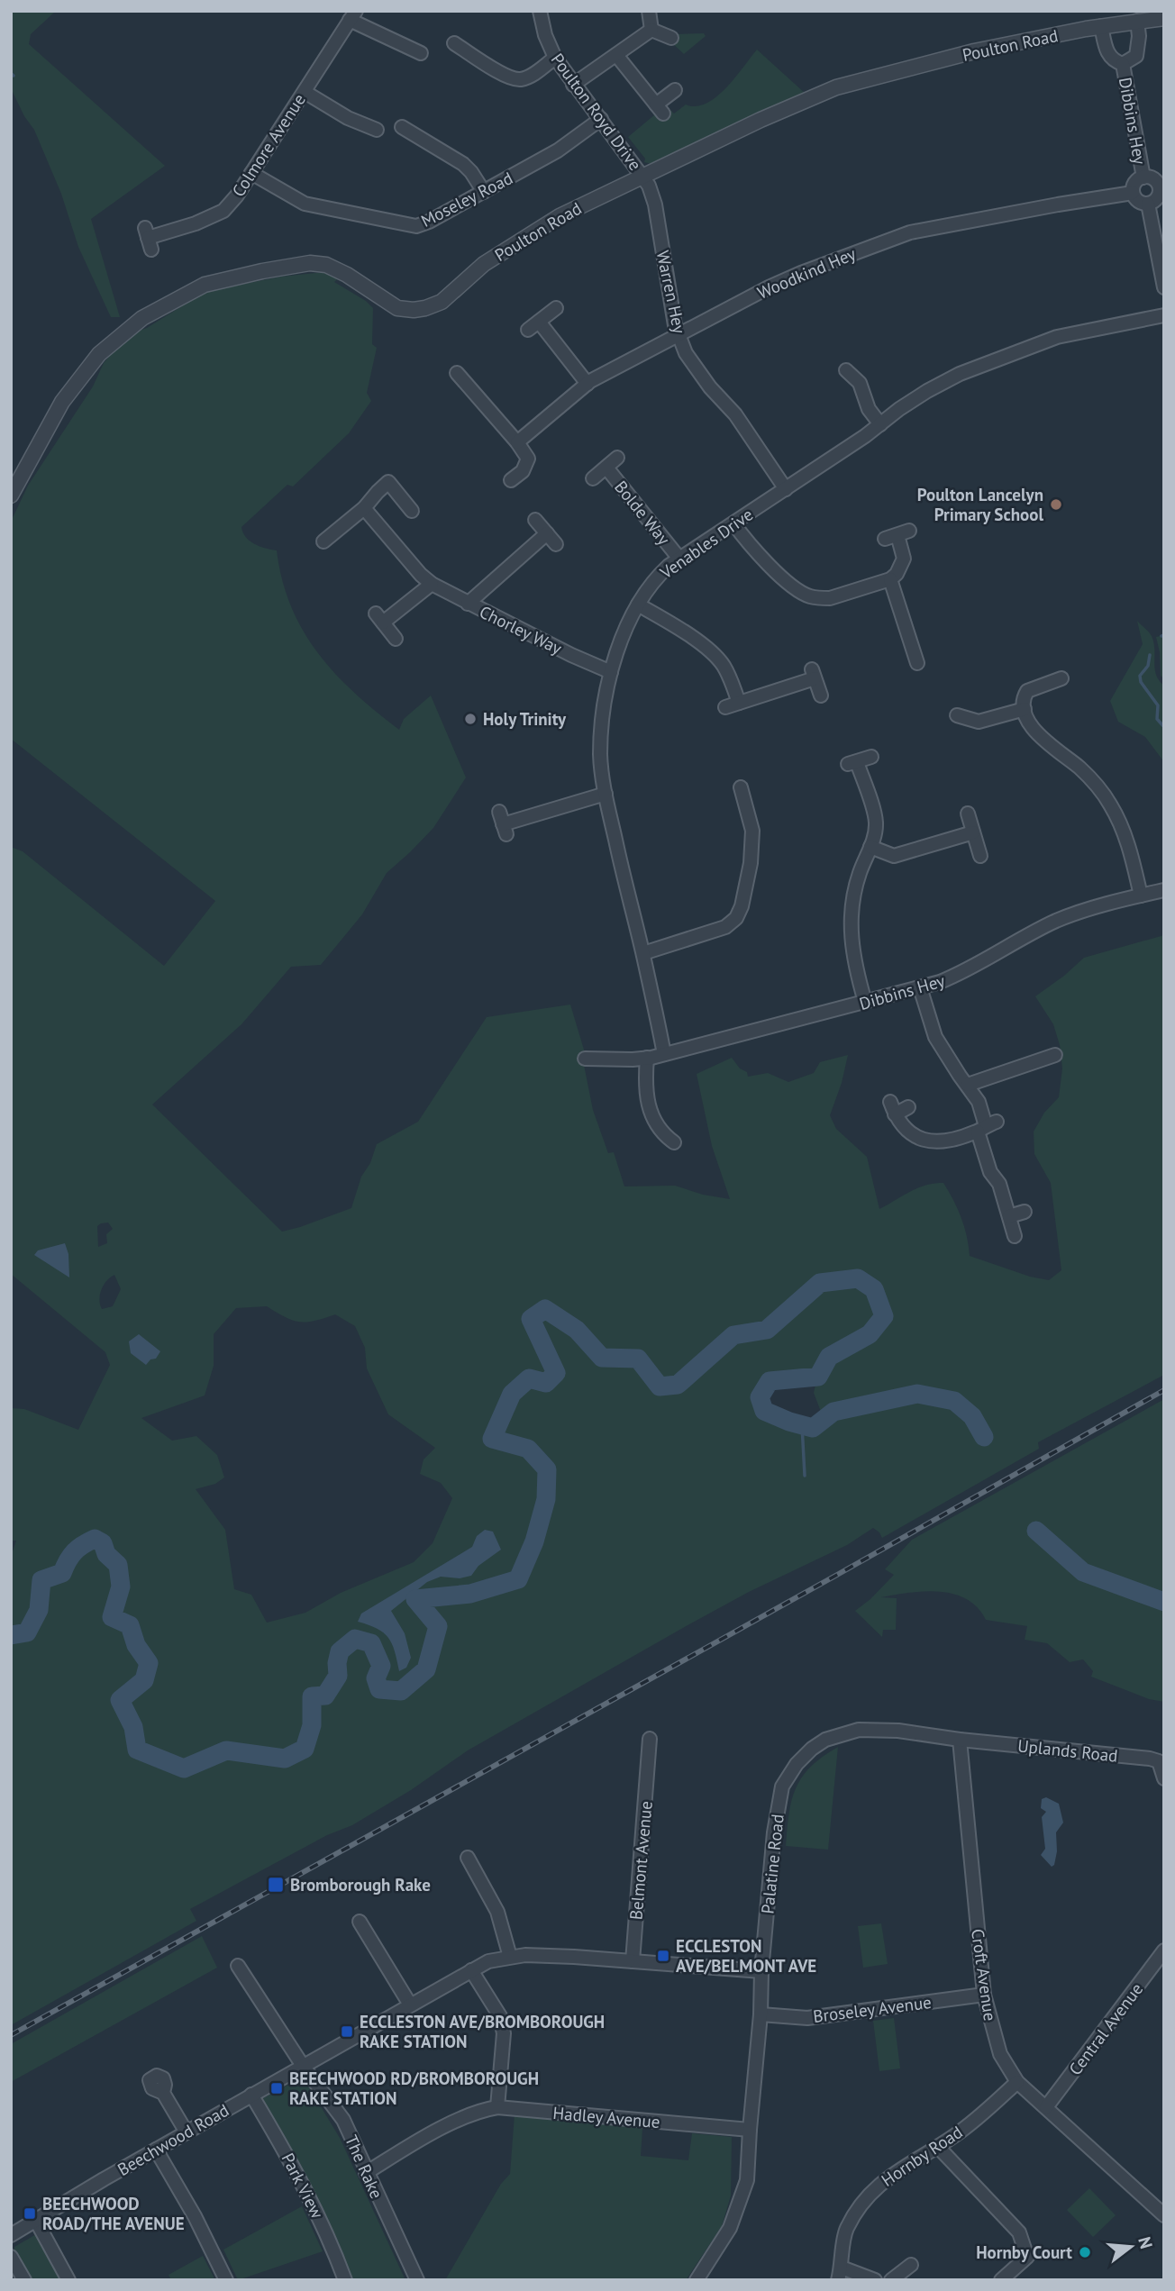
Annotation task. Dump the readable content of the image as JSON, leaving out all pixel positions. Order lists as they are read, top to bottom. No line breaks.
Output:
{"streets":{"street":["Poulton Road","Poulton Royd Drive","Dibbins Hey","Colmore Avenue","Moseley Road","Woodkind Hey","Warren Hey","Bolde Way","Venables Drive","Chorley Way","Uplands Road","Belmont Avenue","Palatine Road","Croft Avenue","Broseley Avenue","Central Avenue","Hadley Avenue","Beechwood Road","Hornby Road","The Rake","Park View"]},"crossings":[["Poulton Road","Poulton Royd Drive"],["Poulton Road","Dibbins Hey"],["Poulton Road","Warren Hey"],["Poulton Royd Drive","Moseley Road"],["Poulton Royd Drive","Warren Hey"],["Dibbins Hey","Woodkind Hey"],["Dibbins Hey","Venables Drive"],["Colmore Avenue","Moseley Road"],["Woodkind Hey","Warren Hey"],["Warren Hey","Venables Drive"],["Bolde Way","Venables Drive"],["Venables Drive","Chorley Way"],["Uplands Road","Palatine Road"],["Uplands Road","Croft Avenue"],["Belmont Avenue","Beechwood Road"],["Palatine Road","Croft Avenue"],["Palatine Road","Broseley Avenue"],["Palatine Road","Hadley Avenue"],["Palatine Road","Beechwood Road"],["Croft Avenue","Broseley Avenue"],["Croft Avenue","Central Avenue"],["Croft Avenue","Hornby Road"],["Hadley Avenue","The Rake"],["Beechwood Road","The Rake"],["Beechwood Road","Park View"]],"places":{"other":["Poulton Lancelyn Primary School","Holy Trinity","Hornby Court"],"transit":["Bromborough Rake","ECCLESTON AVE/BELMONT AVE","ECCLESTON AVE/BROMBOROUGH RAKE STATION","BEECHWOOD RD/BROMBOROUGH RAKE STATION","BEECHWOOD ROAD/THE AVENUE"]},"north":"right"}
